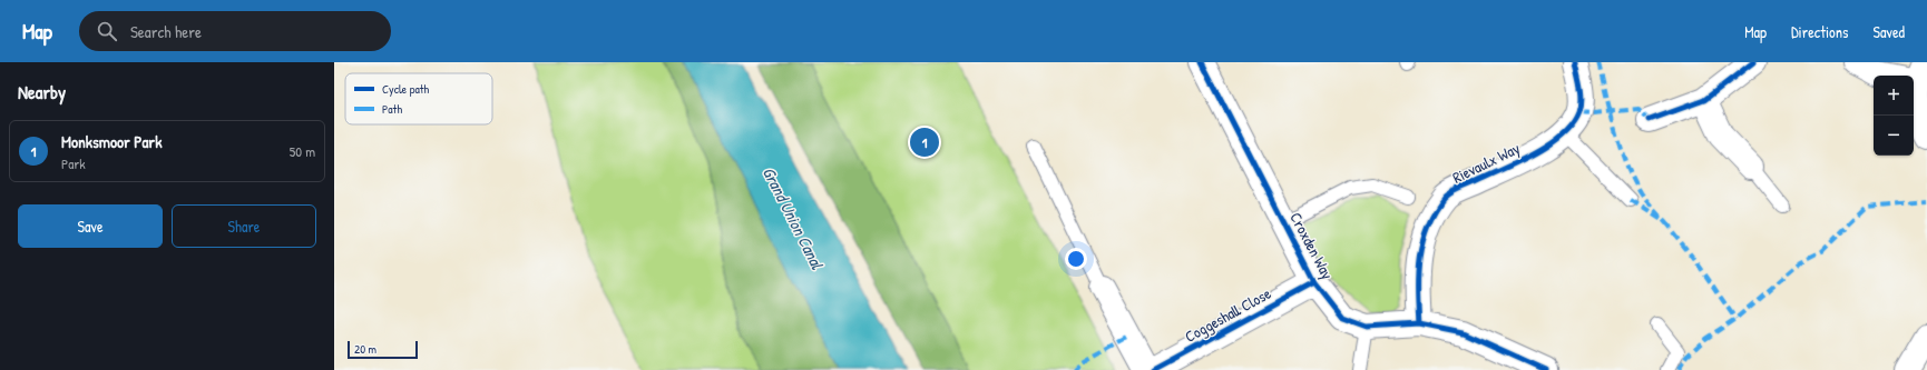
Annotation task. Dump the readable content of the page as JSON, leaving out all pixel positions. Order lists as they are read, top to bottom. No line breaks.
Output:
{"streets":{"street":["Rievaulx Way","Croxden Way","Coggeshall Close"]},"crossings":[["Rievaulx Way","Croxden Way"],["Croxden Way","Coggeshall Close"]],"water":["Grand Union Canal"],"legend":["Cycle path","Path"],"scale_bar":"20 m","page":{"header":"Map","search":"Search here","nav":["Map","Directions","Saved"],"heading":"Nearby","map_buttons":["+","−"],"list":[{"mark":"1","name":"Monksmoor Park","note":"Park","value":"50 m"}],"pins":"1","buttons":["Save","Share"],"scale":"20 m"}}
